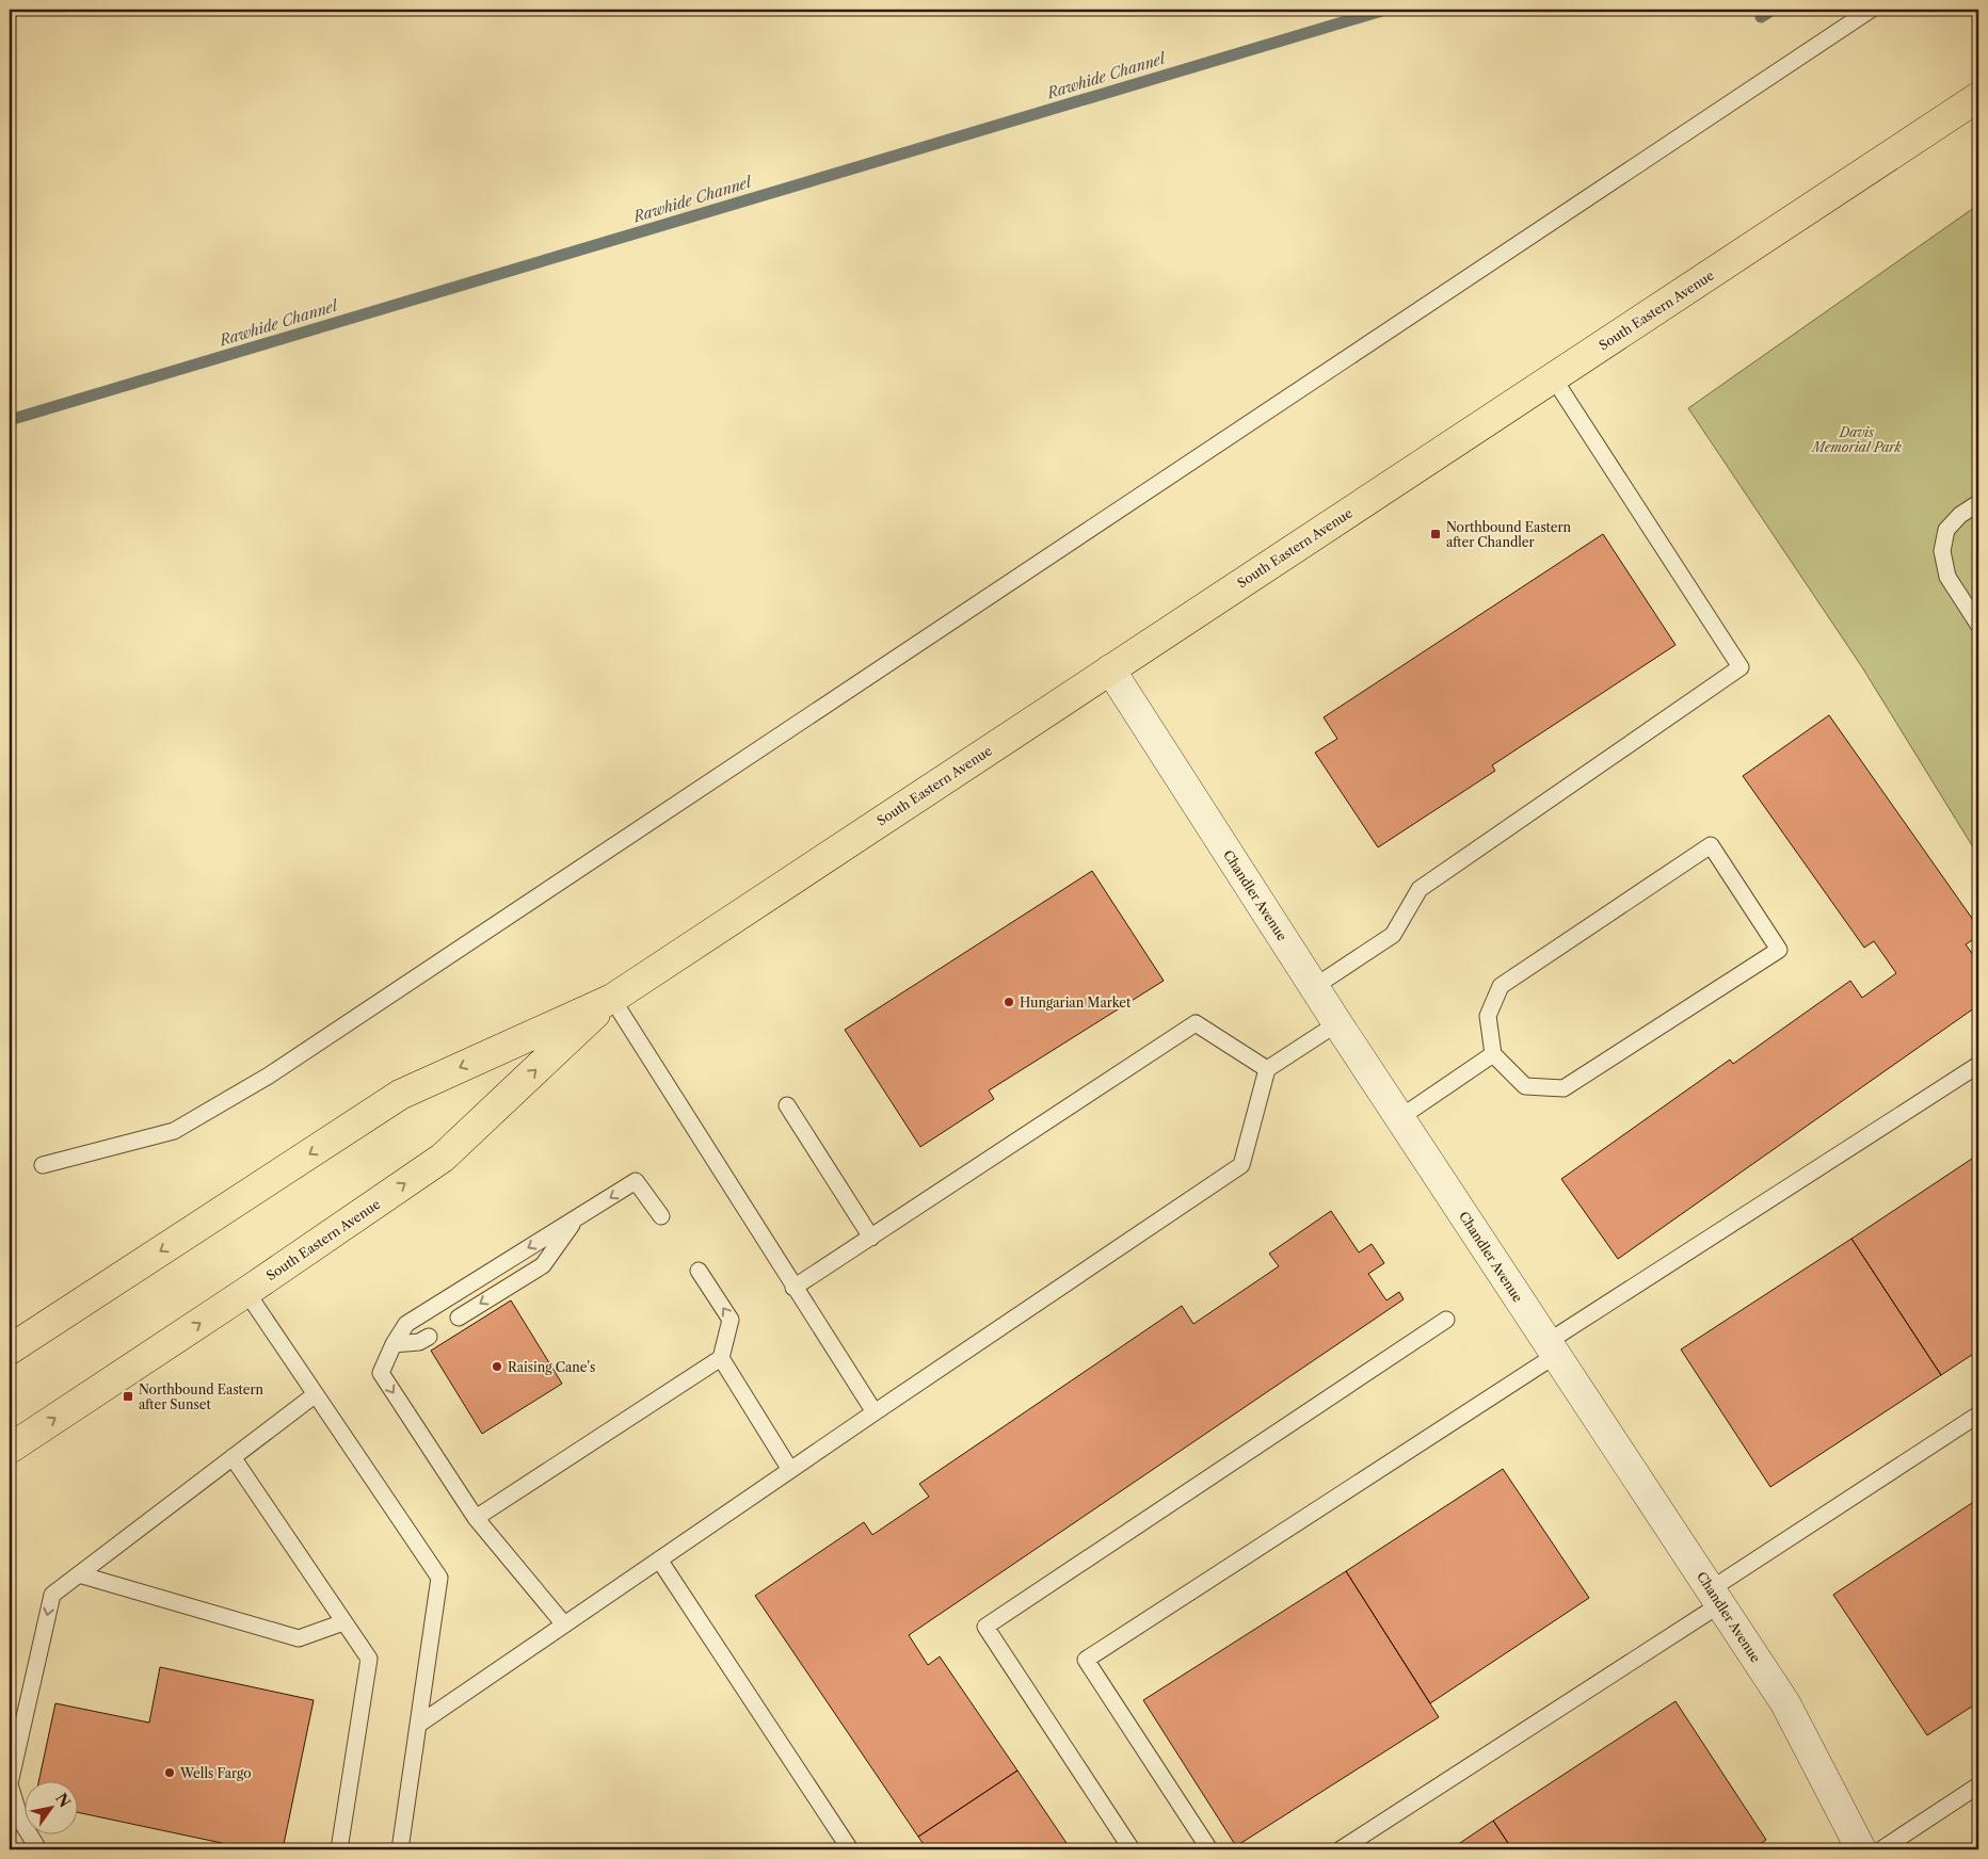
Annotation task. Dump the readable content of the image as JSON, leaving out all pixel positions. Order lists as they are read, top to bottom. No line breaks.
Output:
{"streets":{"main road":["South Eastern Avenue"],"street":["Chandler Avenue"]},"crossings":[["South Eastern Avenue","Chandler Avenue"]],"water":["Rawhide Channel"],"parks":["Davis Memorial Park"],"places":{"transit":["Northbound Eastern after Chandler","Northbound Eastern after Sunset"],"other":["Hungarian Market","Raising Cane's","Wells Fargo"]},"north":"top right"}
